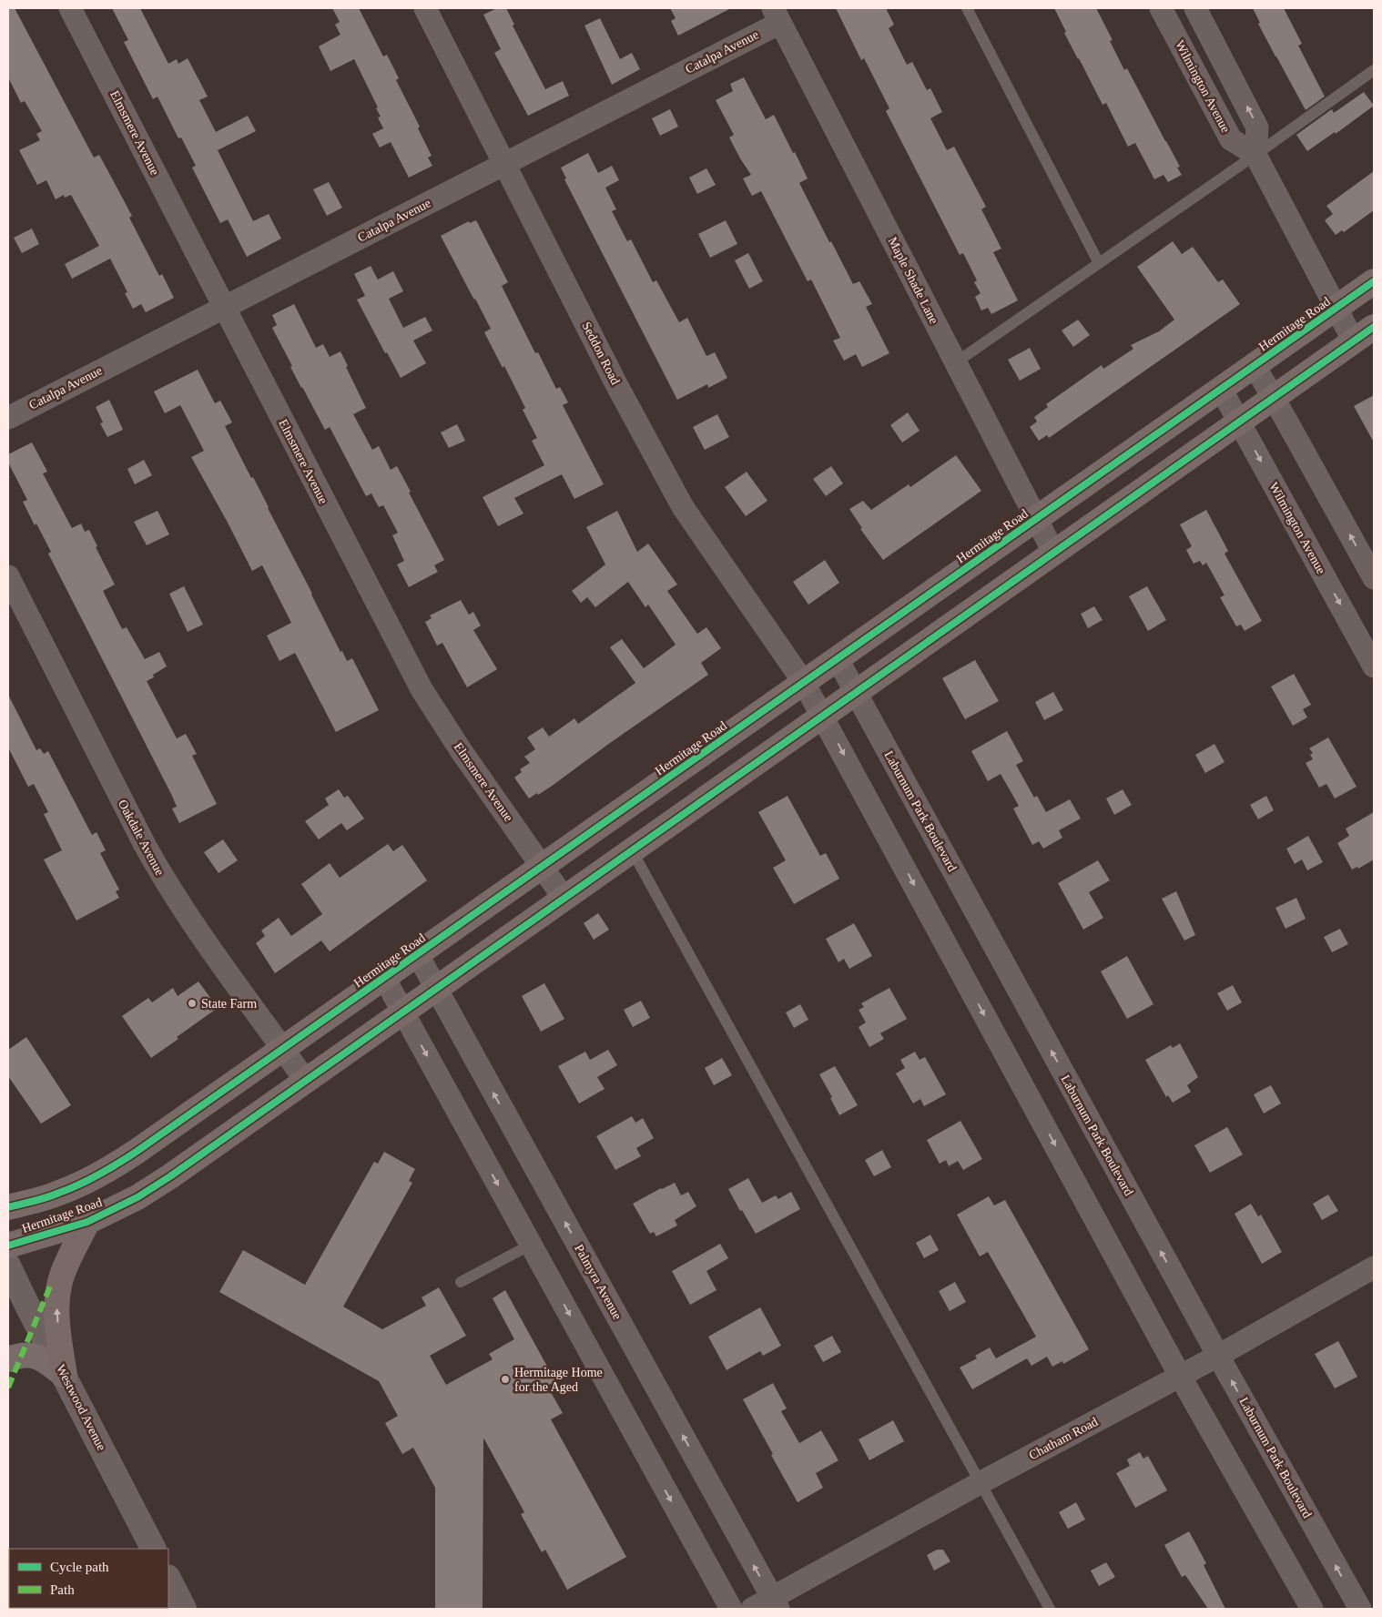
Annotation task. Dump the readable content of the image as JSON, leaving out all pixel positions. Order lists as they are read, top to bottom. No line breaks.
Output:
{"streets":{"main road":["Hermitage Road"],"street":["Catalpa Avenue","Wilmington Avenue","Elmsmere Avenue","Maple Shade Lane","Seddon Road","Laburnum Park Boulevard","Oakdale Avenue","Palmyra Avenue","Westwood Avenue","Chatham Road"]},"crossings":[["Catalpa Avenue","Elmsmere Avenue"],["Catalpa Avenue","Maple Shade Lane"],["Catalpa Avenue","Seddon Road"],["Wilmington Avenue","Hermitage Road"],["Elmsmere Avenue","Hermitage Road"],["Maple Shade Lane","Hermitage Road"],["Hermitage Road","Seddon Road"],["Hermitage Road","Laburnum Park Boulevard"],["Hermitage Road","Oakdale Avenue"],["Hermitage Road","Palmyra Avenue"],["Laburnum Park Boulevard","Chatham Road"],["Palmyra Avenue","Chatham Road"]],"places":["State Farm","Hermitage Home for the Aged"],"legend":["Cycle path","Path"]}
